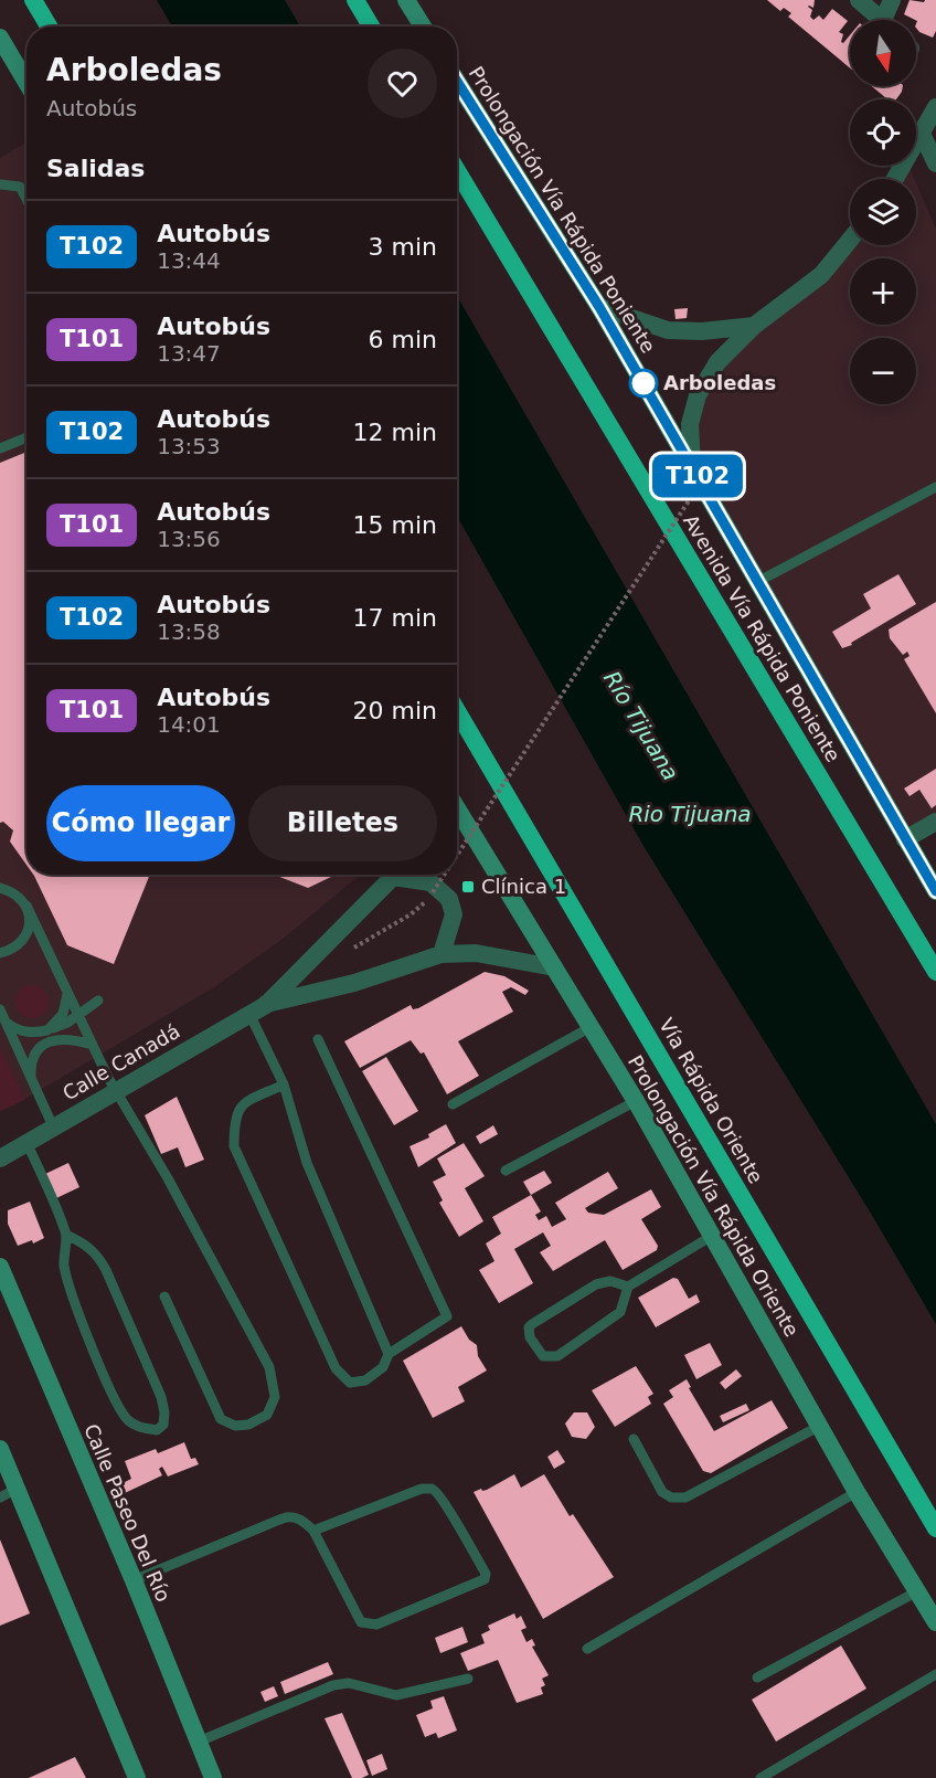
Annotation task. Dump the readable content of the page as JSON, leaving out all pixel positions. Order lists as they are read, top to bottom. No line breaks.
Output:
{"streets":{"highway":["Avenida Vía Rápida Poniente","Vía Rápida Oriente"],"main road":["Prolongación Vía Rápida Poniente","Prolongación Vía Rápida Oriente","Calle Paseo Del Río"],"street":["Calle Canadá"]},"crossings":[["Calle Canadá","Prolongación Vía Rápida Oriente"]],"water":["Río Tijuana","Rio Tijuana"],"places":{"other":["Arboledas"],"transit":["Clínica 1"]},"lines":["bus line T102"],"north":"bottom","page":{"on_map":"T102","map_buttons":["+","−"],"heading":[["Arboledas","Autobús"],"Salidas"],"list":[{"mark":"T102","name":"Autobús","note":"13:44","value":"3 min"},{"mark":"T101","name":"Autobús","note":"13:47","value":"6 min"},{"mark":"T102","name":"Autobús","note":"13:53","value":"12 min"},{"mark":"T101","name":"Autobús","note":"13:56","value":"15 min"},{"mark":"T102","name":"Autobús","note":"13:58","value":"17 min"},{"mark":"T101","name":"Autobús","note":"14:01","value":"20 min"}],"buttons":["Cómo llegar","Billetes"]}}
